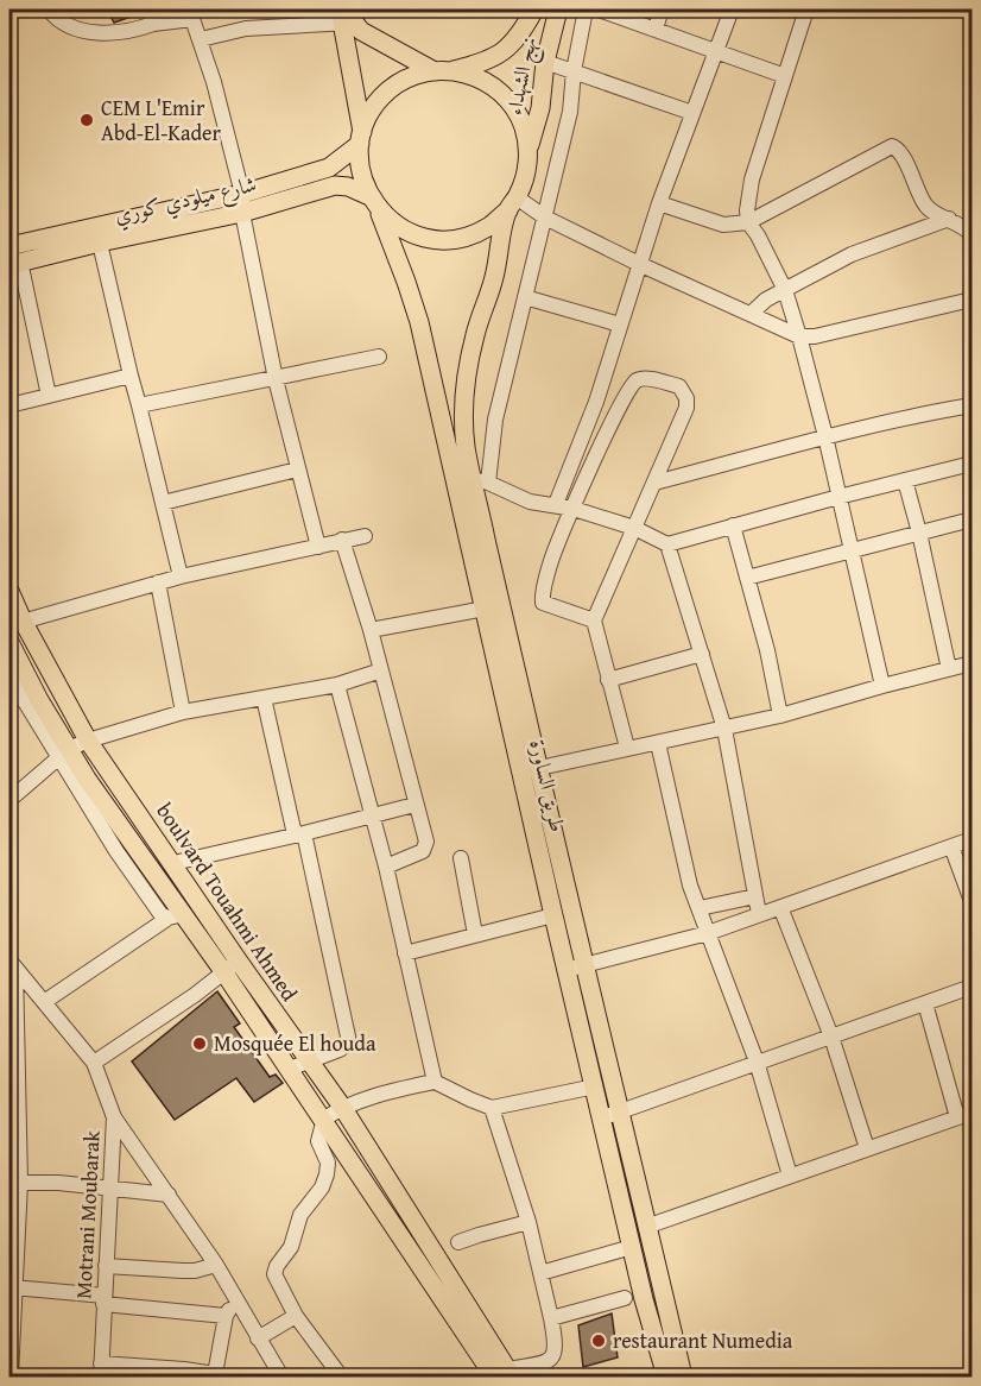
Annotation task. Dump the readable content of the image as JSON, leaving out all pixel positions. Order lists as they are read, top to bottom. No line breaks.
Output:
{"streets":{"main road":["نهج الشهداء","شارع ميلودي كوري","طريق الساورة","boulvard Touahmi Ahmed"],"street":["Motrani Moubarak"]},"crossings":[["نهج الشهداء","شارع ميلودي كوري"],["نهج الشهداء","طريق الساورة"],["شارع ميلودي كوري","طريق الساورة"]],"places":["CEM L'Emir Abd-El-Kader","Mosquée El houda","restaurant Numedia"]}
